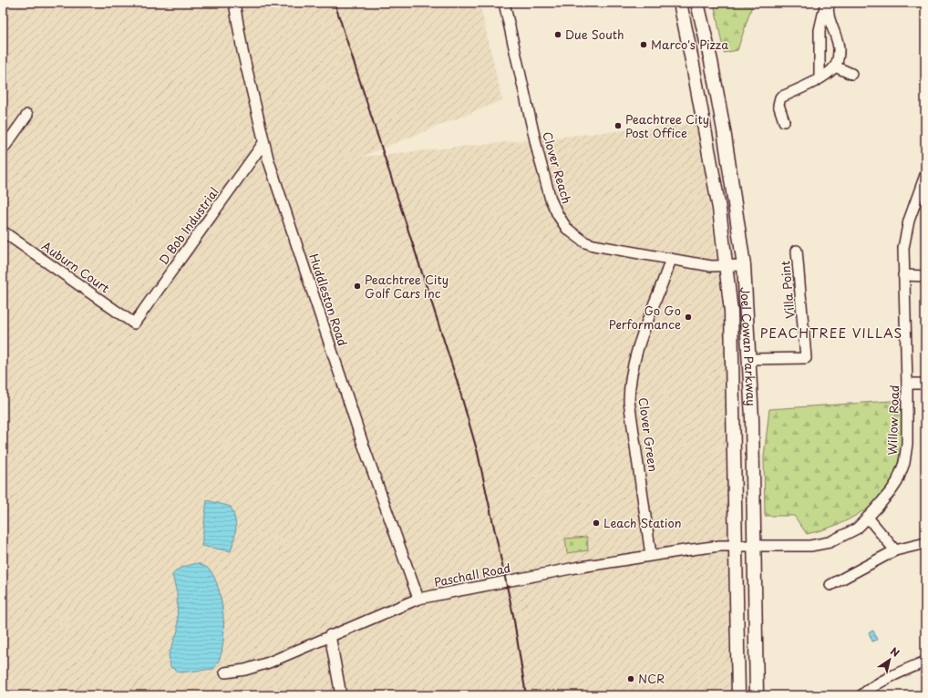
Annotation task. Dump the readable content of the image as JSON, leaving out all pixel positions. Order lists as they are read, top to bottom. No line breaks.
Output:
{"streets":{"main road":["Joel Cowan Parkway"],"street":["Clover Reach","D Bob Industrial","Auburn Court","Villa Point","Huddleston Road","Willow Road","Clover Green","Paschall Road"]},"crossings":[["Clover Reach","Joel Cowan Parkway"],["Clover Reach","Clover Green"],["D Bob Industrial","Auburn Court"],["D Bob Industrial","Huddleston Road"],["Villa Point","Joel Cowan Parkway"],["Huddleston Road","Paschall Road"],["Joel Cowan Parkway","Willow Road"],["Joel Cowan Parkway","Paschall Road"],["Willow Road","Paschall Road"],["Clover Green","Paschall Road"]],"districts":["PEACHTREE VILLAS"],"places":["Due South","Marco's Pizza","Peachtree City Post Office","Peachtree City Golf Cars Inc","Go Go Performance","Leach Station","NCR"],"north":"top right"}
